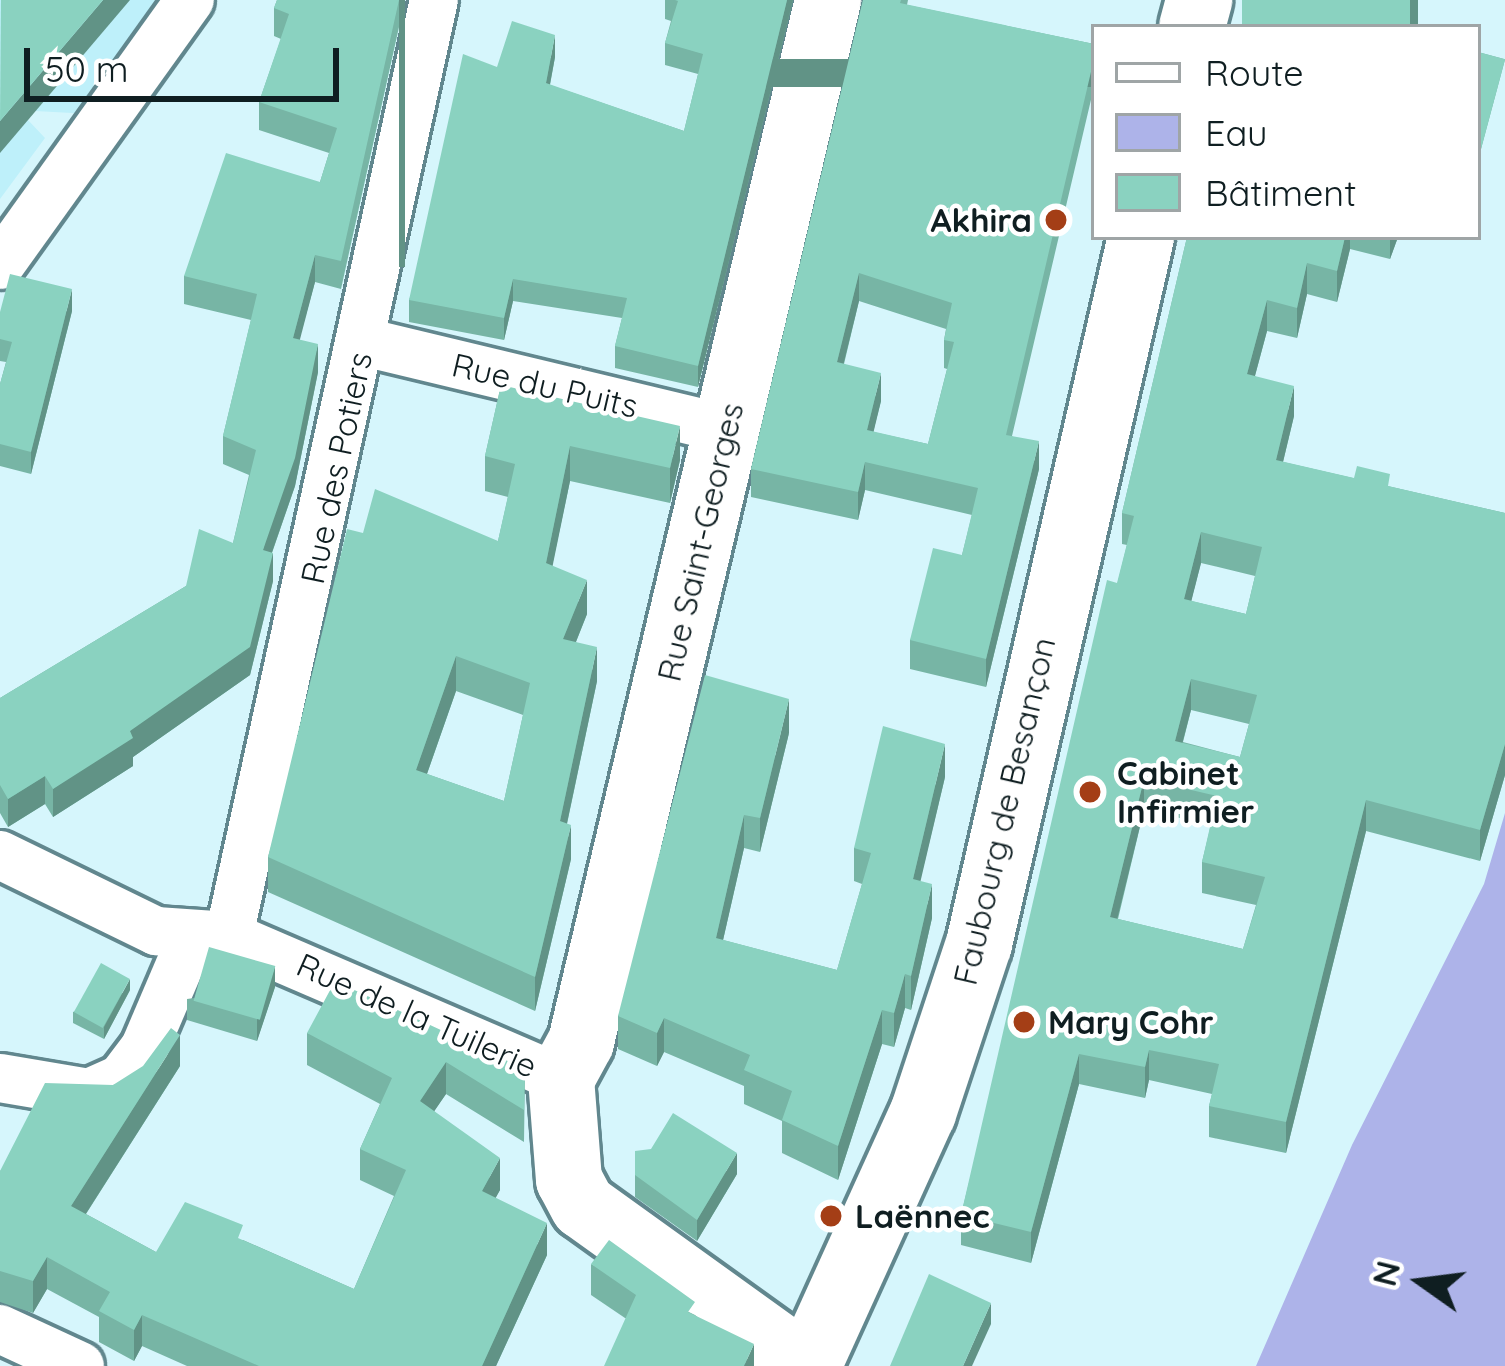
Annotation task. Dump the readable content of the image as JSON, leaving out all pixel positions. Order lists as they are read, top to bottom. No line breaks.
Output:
{"streets":{"street":["Rue du Puits","Rue des Potiers","Rue Saint-Georges","Faubourg de Besançon","Rue de la Tuilerie"]},"crossings":[["Rue du Puits","Rue des Potiers"],["Rue du Puits","Rue Saint-Georges"],["Rue des Potiers","Rue de la Tuilerie"],["Rue Saint-Georges","Rue de la Tuilerie"],["Faubourg de Besançon","Rue de la Tuilerie"]],"places":["Akhira","Cabinet Infirmier","Mary Cohr","Laënnec"],"legend":["Route","Eau","Bâtiment"],"scale_bar":"50 m","north":"left"}
